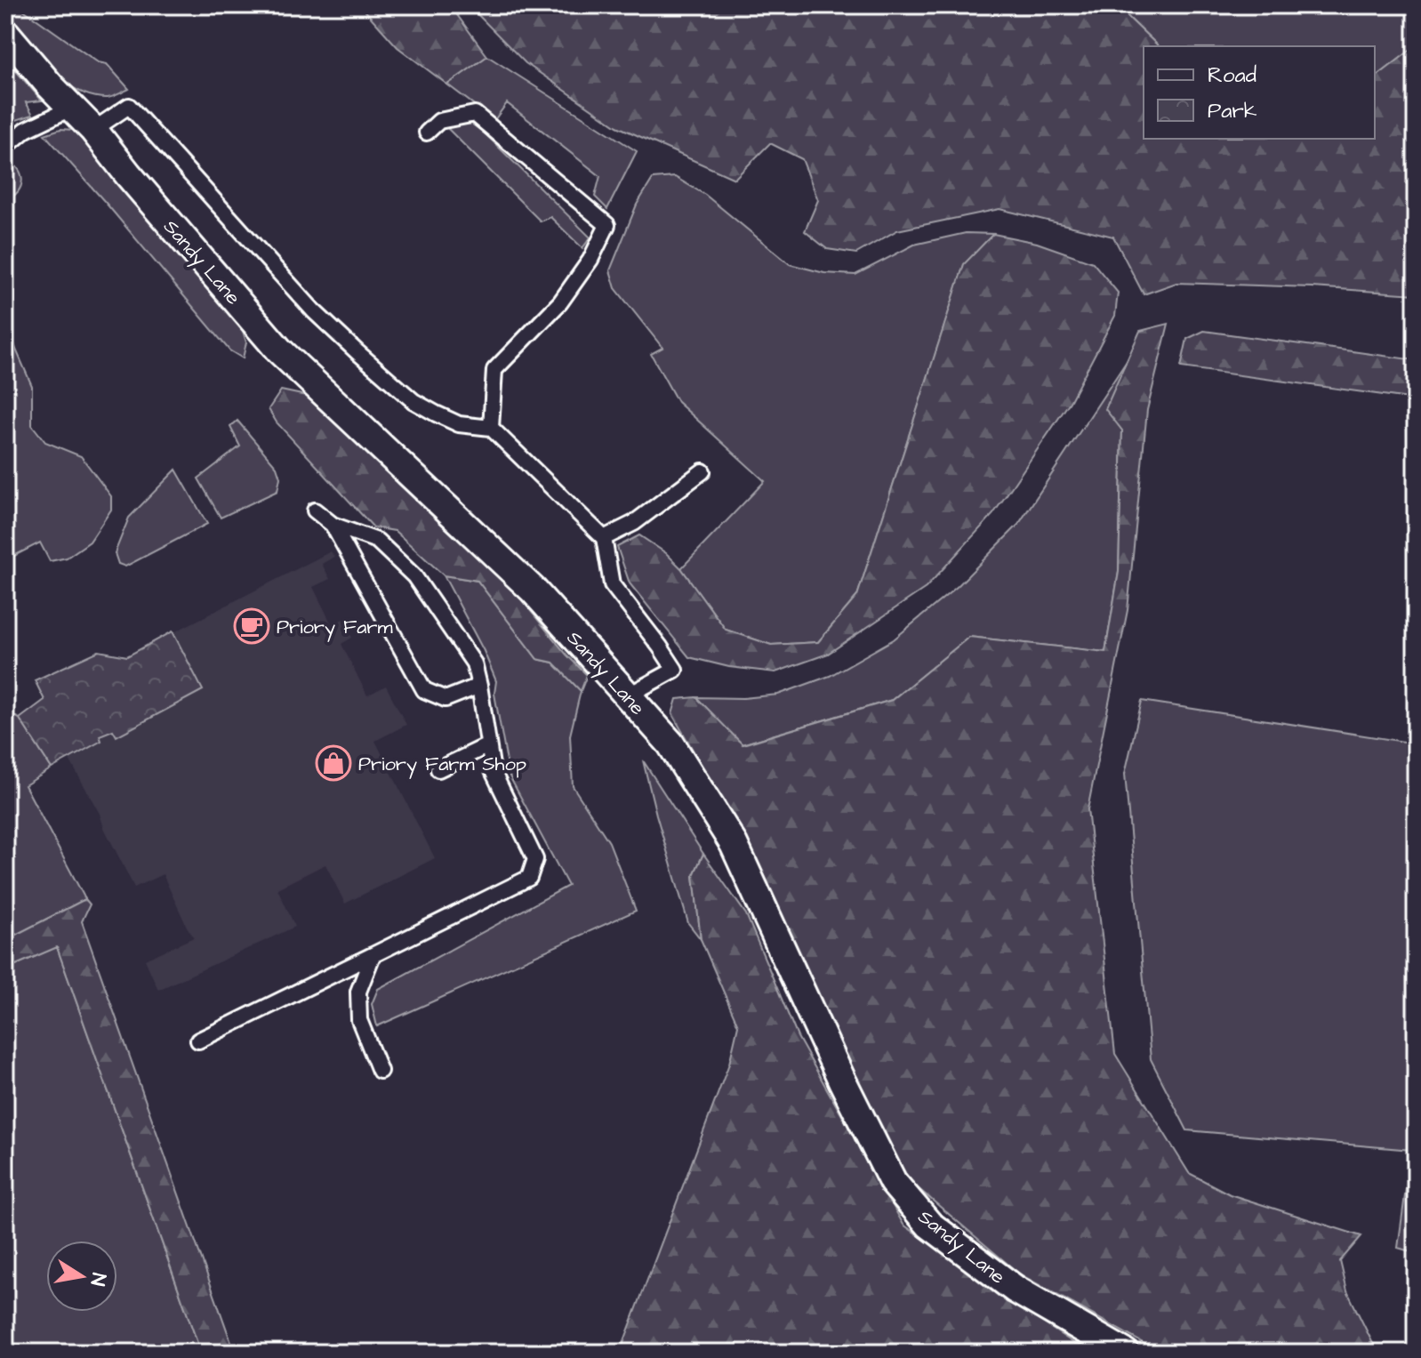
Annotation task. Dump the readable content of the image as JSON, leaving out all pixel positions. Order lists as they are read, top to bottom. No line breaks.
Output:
{"streets":{"street":["Sandy Lane"]},"places":{"cafe":["Priory Farm"],"shop":["Priory Farm Shop"]},"legend":["Road","Park"],"north":"right"}
